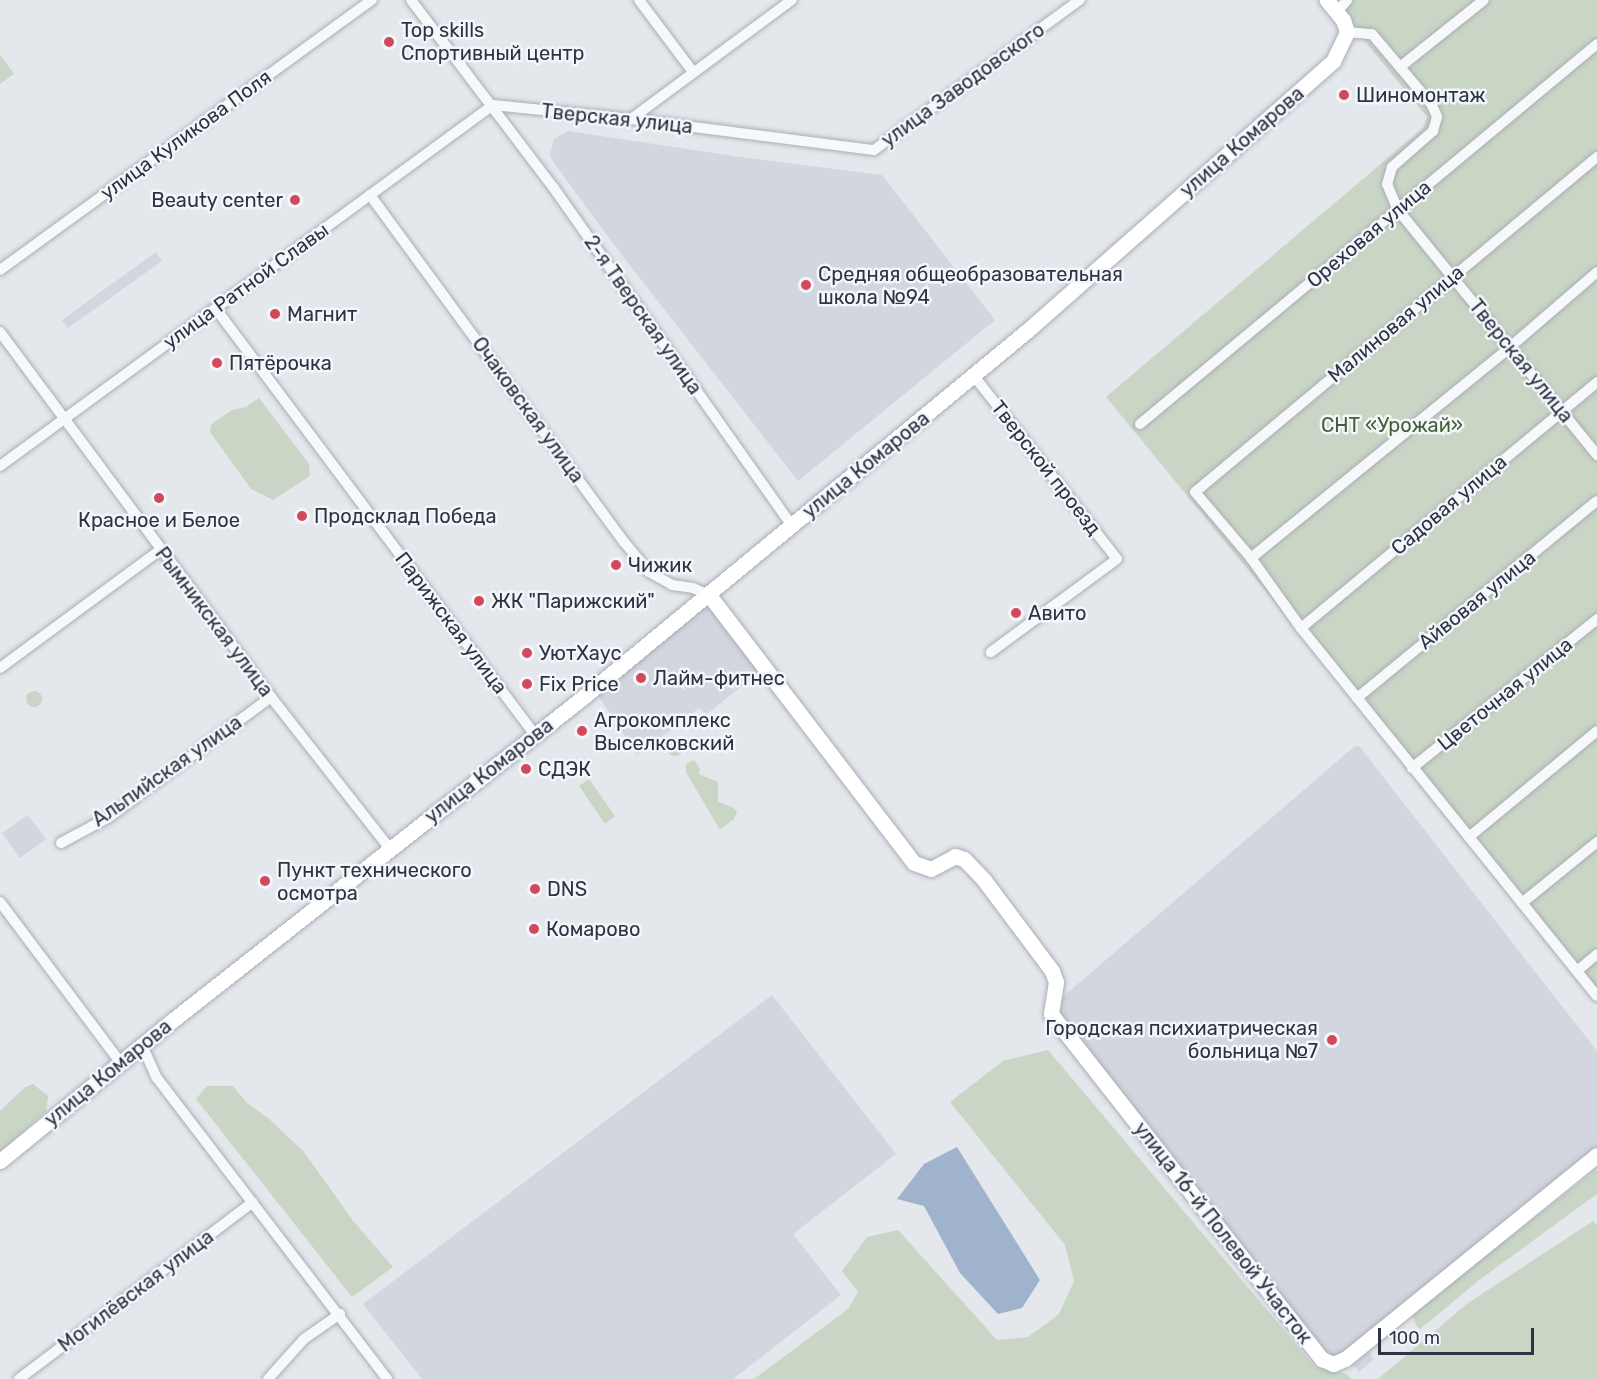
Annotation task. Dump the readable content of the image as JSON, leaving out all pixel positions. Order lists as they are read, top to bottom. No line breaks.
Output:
{"streets":{"street":["улица Заводовского","Тверская улица","улица Куликова Поля","улица Комарова","Ореховая улица","улица Ратной Славы","2-я Тверская улица","Малиновая улица","Очаковская улица","Тверской проезд","Садовая улица","Айвовая улица","Рымникская улица","Парижская улица","Цветочная улица","Альпийская улица","улица 16-й Полевой Участок","Могилёвская улица"]},"crossings":[["улица Заводовского","Тверская улица"],["Тверская улица","Ореховая улица"],["Тверская улица","улица Ратной Славы"],["Тверская улица","2-я Тверская улица"],["Тверская улица","Малиновая улица"],["Тверская улица","Садовая улица"],["улица Комарова","2-я Тверская улица"],["улица Комарова","Очаковская улица"],["улица Комарова","Тверской проезд"],["улица Комарова","Рымникская улица"],["улица Комарова","Парижская улица"],["улица Комарова","улица 16-й Полевой Участок"],["улица Ратной Славы","2-я Тверская улица"],["улица Ратной Славы","Очаковская улица"],["улица Ратной Славы","Рымникская улица"],["улица Ратной Славы","Парижская улица"],["Очаковская улица","улица 16-й Полевой Участок"],["Рымникская улица","Альпийская улица"]],"parks":["СНТ «Урожай»"],"places":["Top skills Спортивный центр","Шиномонтаж","Beauty center","Средняя общеобразовательная школа №94","Магнит","Пятёрочка","Красное и Белое","Продсклад Победа","Чижик","ЖК \"Парижский\"","Авито","УютХаус","Лайм-фитнес","Fix Price","Агрокомплекс Выселковский","СДЭК","Пункт технического осмотра","DNS","Комарово","Городская психиатрическая больница №7"],"scale_bar":"100 m"}
